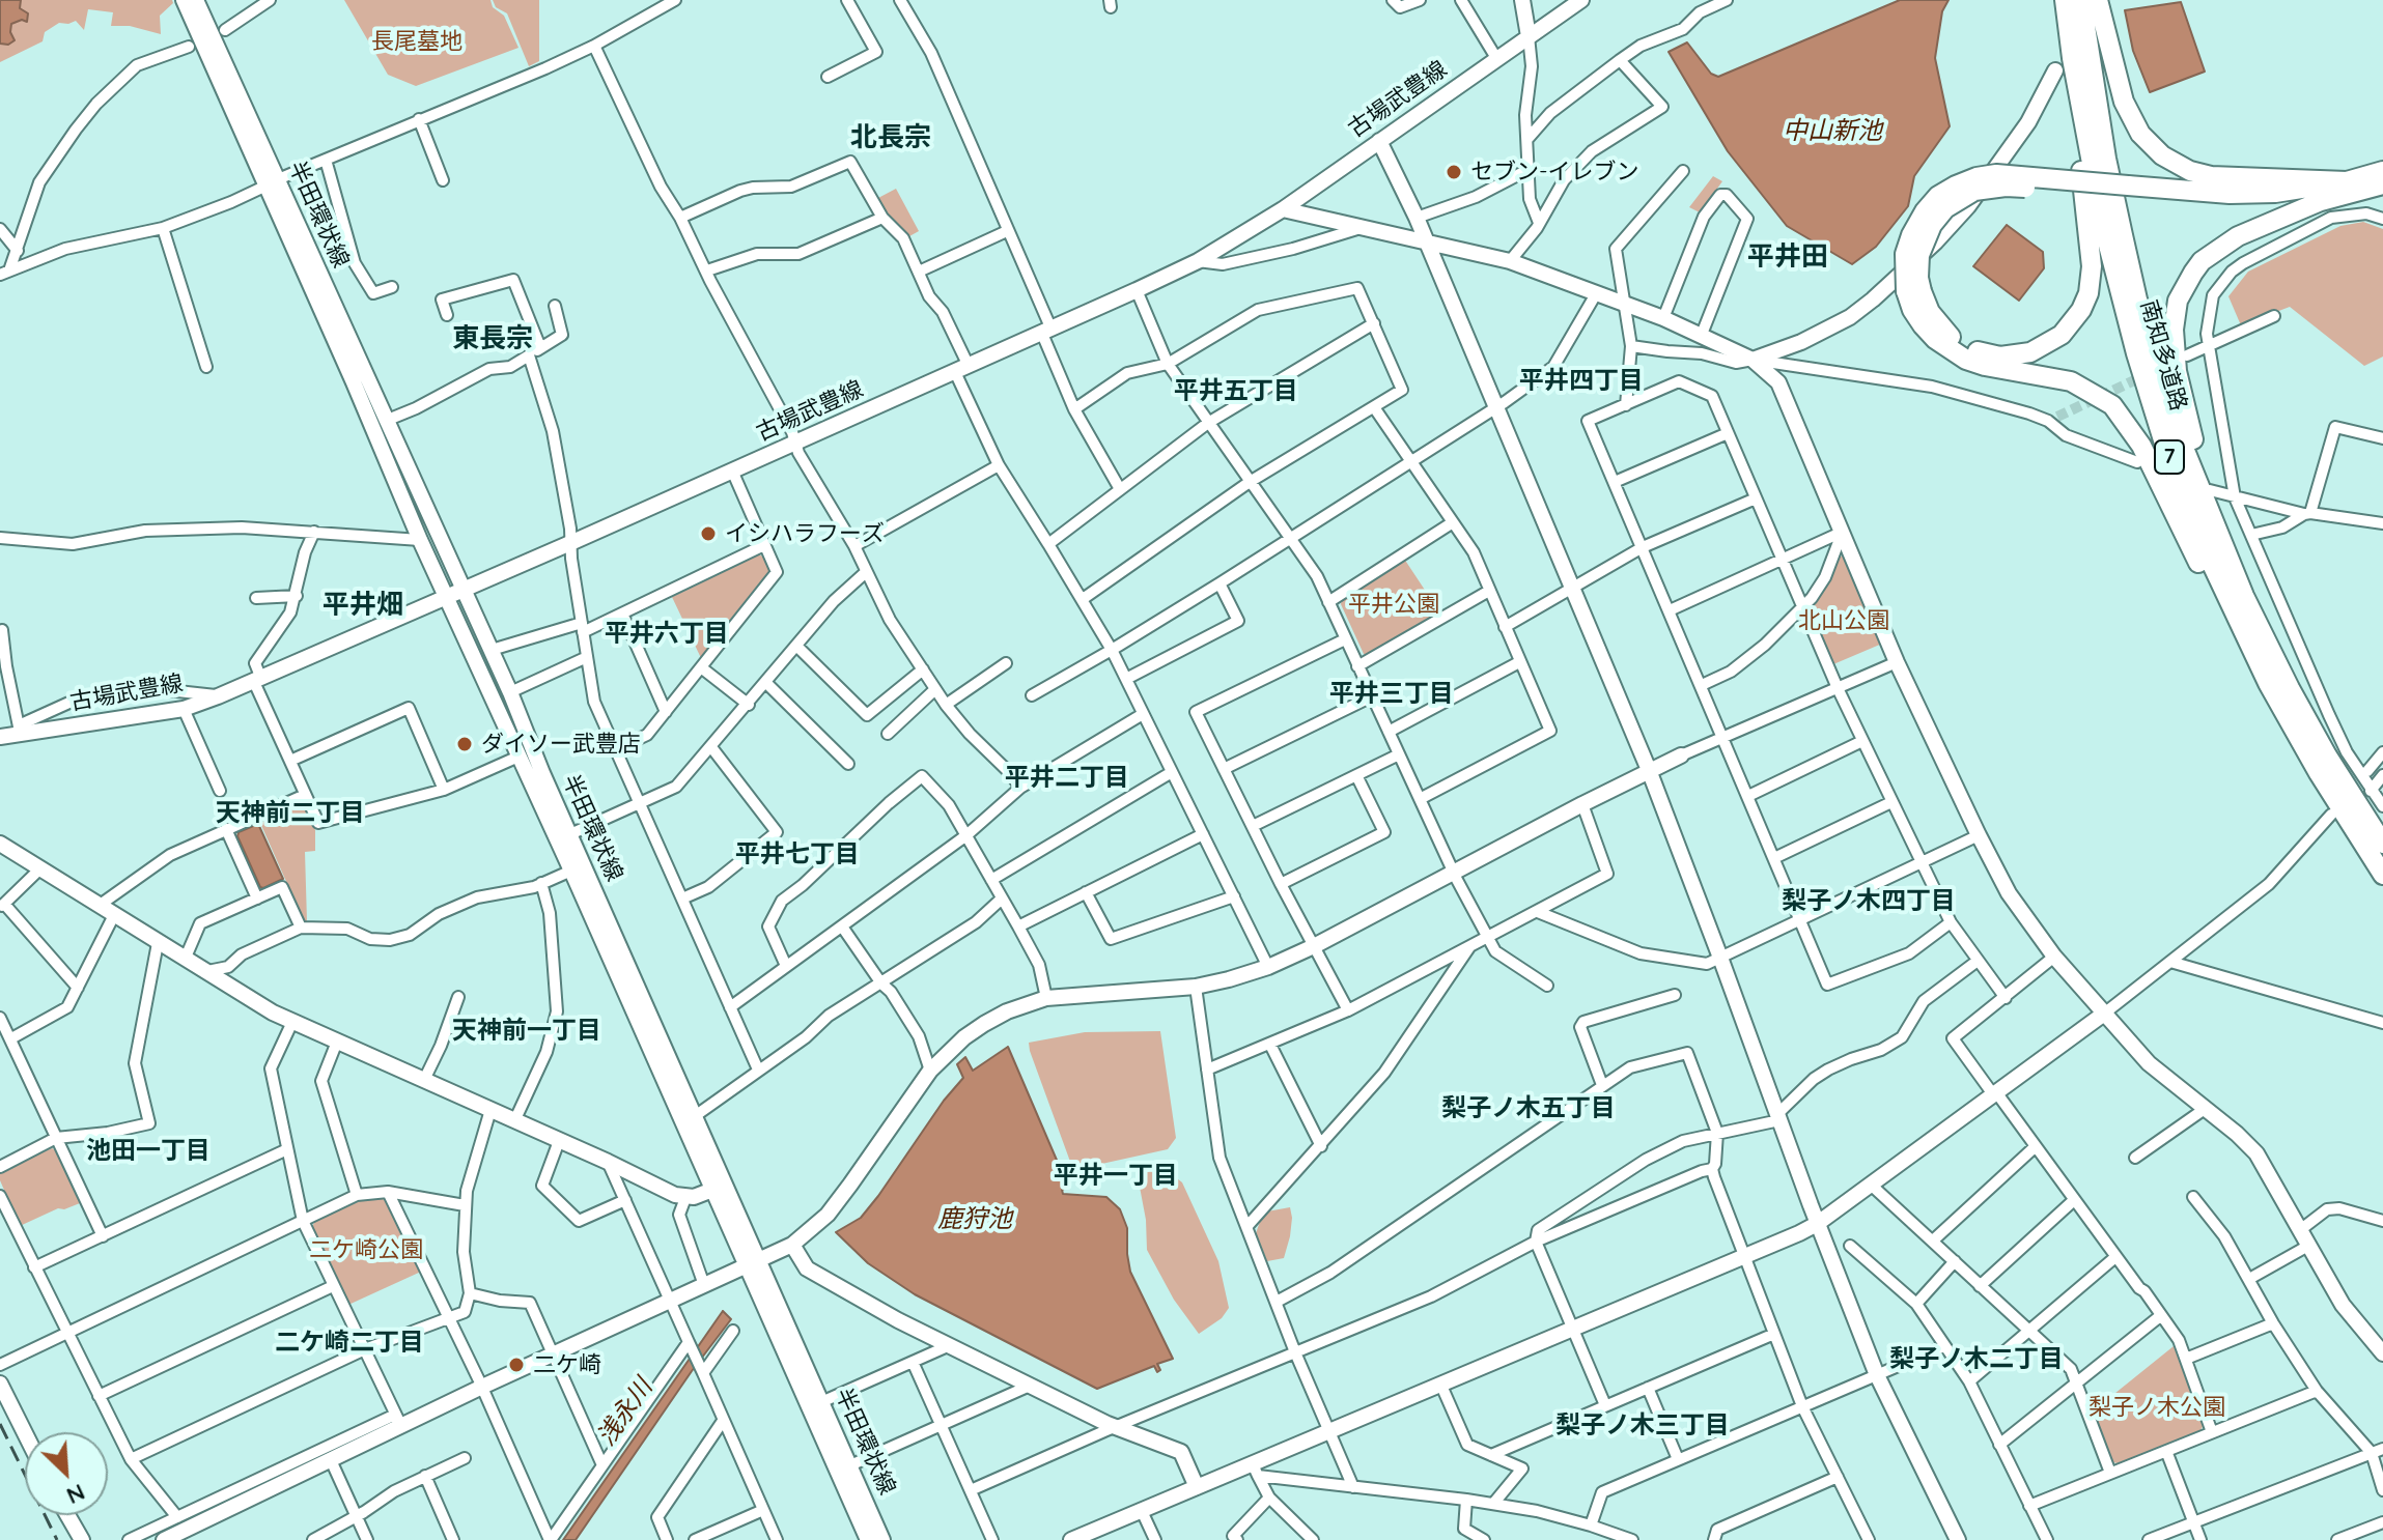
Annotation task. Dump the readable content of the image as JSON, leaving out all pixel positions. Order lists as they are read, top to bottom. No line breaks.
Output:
{"streets":{"highway":["南知多道路","7"],"street":["古場武豊線","半田環状線"]},"crossings":[["古場武豊線","半田環状線"]],"districts":["北長宗","平井田","東長宗","平井四丁目","平井五丁目","平井畑","平井六丁目","平井三丁目","平井二丁目","天神前二丁目","平井七丁目","梨子ノ木四丁目","天神前一丁目","梨子ノ木五丁目","池田一丁目","平井一丁目","二ケ崎二丁目","梨子ノ木二丁目","梨子ノ木三丁目"],"water":["中山新池","鹿狩池","浅永川"],"parks":["長尾墓地","平井公園","北山公園","二ケ崎公園","梨子ノ木公園"],"places":["セブン-イレブン","イシハラフーズ","ダイソー武豊店","二ケ崎"],"north":"bottom right"}
